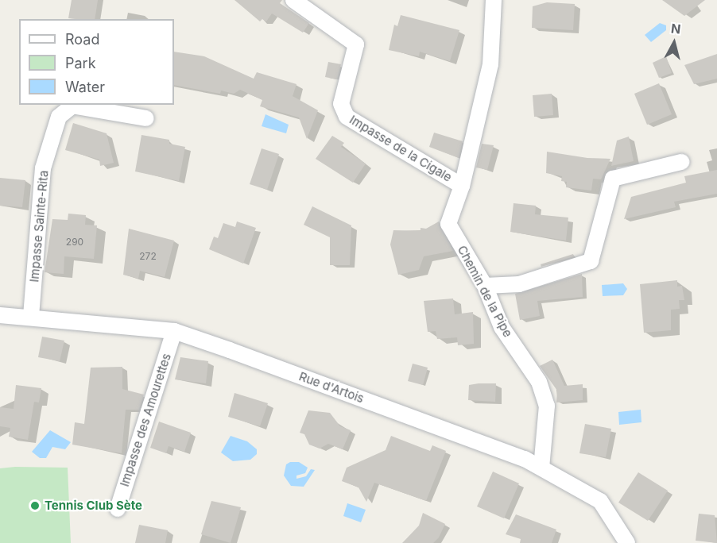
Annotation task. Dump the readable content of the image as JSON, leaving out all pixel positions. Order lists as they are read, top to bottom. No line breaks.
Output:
{"streets":{"street":["Impasse de la Cigale","Impasse Sainte-Rita","Chemin de la Pipe","Rue d'Artois","Impasse des Amourettes"]},"crossings":[["Impasse de la Cigale","Chemin de la Pipe"],["Impasse Sainte-Rita","Rue d'Artois"],["Chemin de la Pipe","Rue d'Artois"],["Rue d'Artois","Impasse des Amourettes"]],"places":["Tennis Club Sète"],"house_numbers":["290","272"],"legend":["Road","Park","Water"],"north":"top"}
